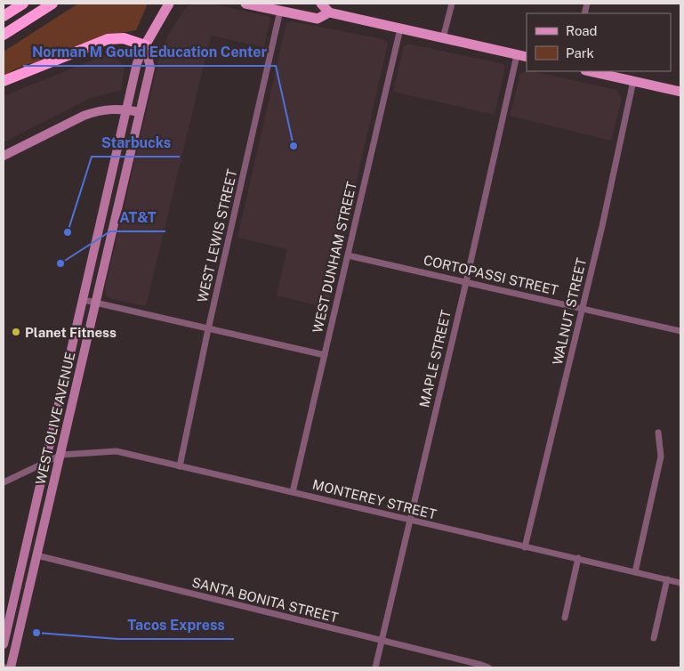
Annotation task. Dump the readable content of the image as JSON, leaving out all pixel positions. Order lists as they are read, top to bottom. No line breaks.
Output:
{"streets":{"main road":["WEST OLIVE AVENUE"],"street":["WEST LEWIS STREET","WEST DUNHAM STREET","CORTOPASSI STREET","WALNUT STREET","MAPLE STREET","MONTEREY STREET","SANTA BONITA STREET"]},"crossings":[["WEST LEWIS STREET","MONTEREY STREET"],["WEST DUNHAM STREET","CORTOPASSI STREET"],["WEST DUNHAM STREET","MONTEREY STREET"],["CORTOPASSI STREET","WALNUT STREET"],["CORTOPASSI STREET","MAPLE STREET"],["WALNUT STREET","MONTEREY STREET"],["MAPLE STREET","MONTEREY STREET"],["MAPLE STREET","SANTA BONITA STREET"],["WEST OLIVE AVENUE","MONTEREY STREET"],["WEST OLIVE AVENUE","SANTA BONITA STREET"]],"places":["Norman M Gould Education Center","Starbucks","AT&T","Planet Fitness","Tacos Express"],"legend":["Road","Park"]}
